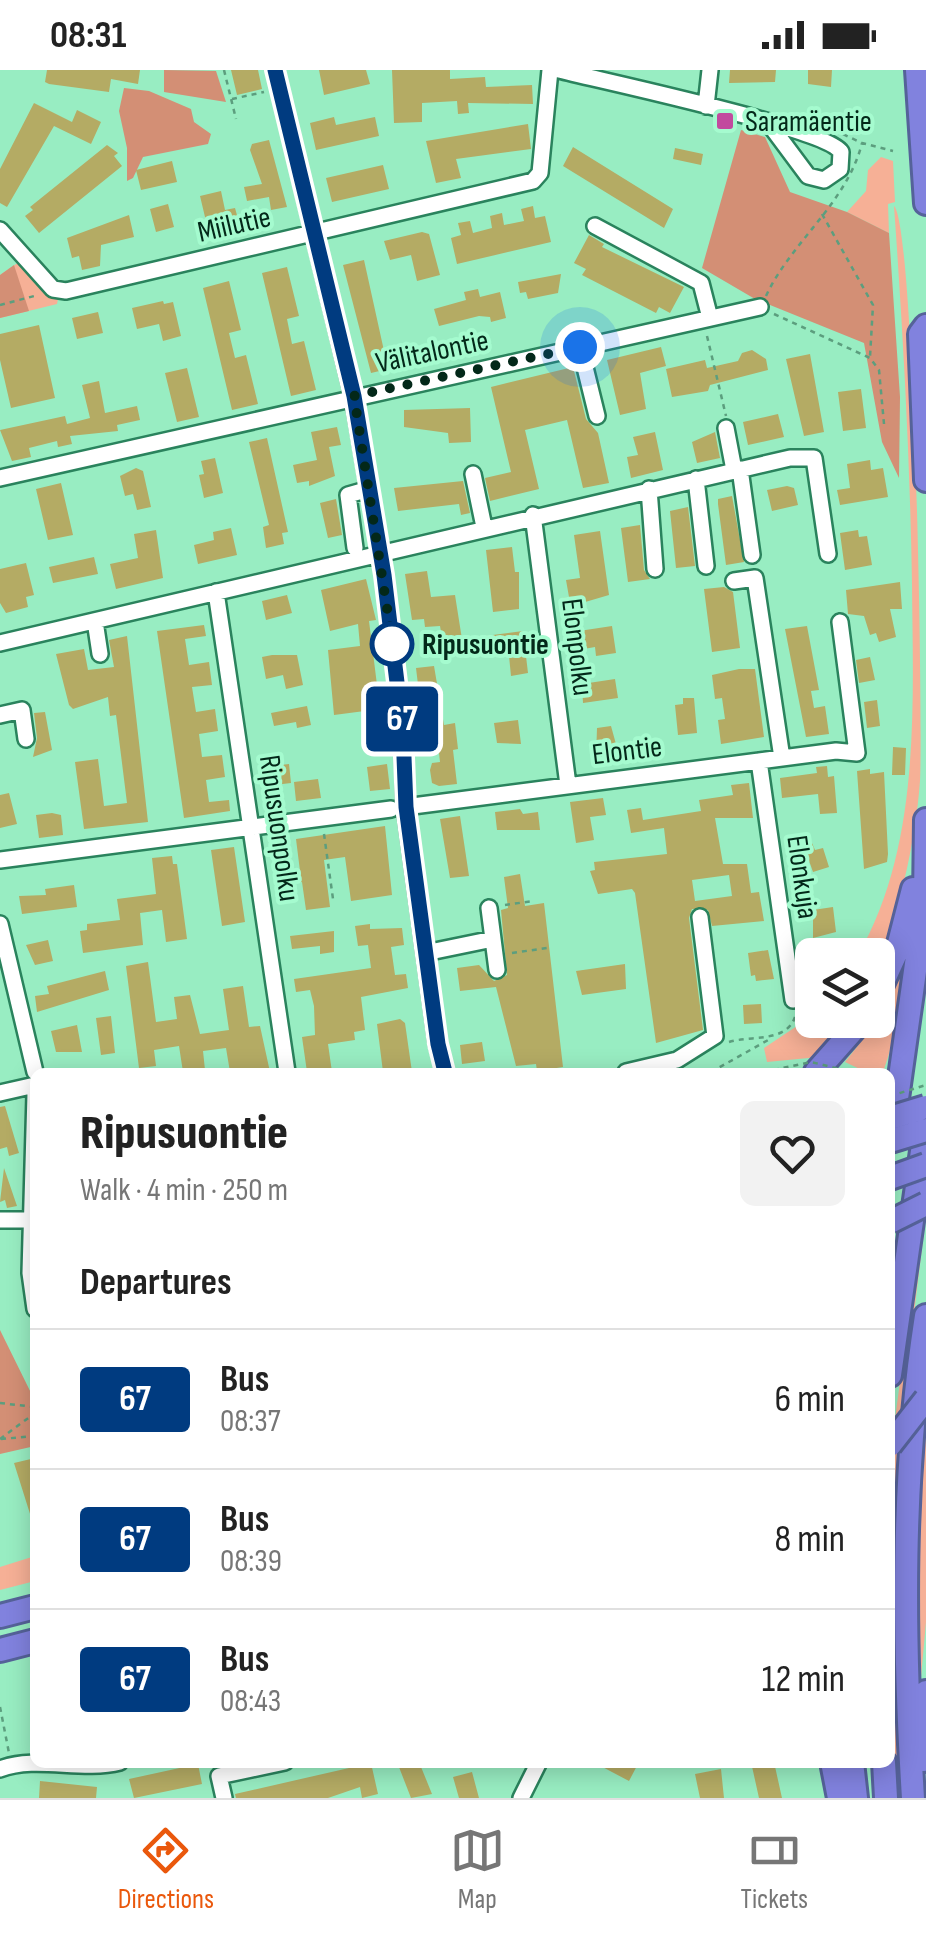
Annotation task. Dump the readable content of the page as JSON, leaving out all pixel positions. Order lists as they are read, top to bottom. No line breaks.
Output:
{"streets":{"street":["Miilutie","Välitalontie","Elonpolku","Elontie","Ripusuonpolku","Elonkuja"]},"crossings":[["Elonpolku","Elontie"],["Elontie","Ripusuonpolku"],["Elontie","Elonkuja"]],"places":{"transit":["Saramäentie"],"other":["Ripusuontie"]},"lines":["bus line 67"],"page":{"status":"08:31","on_map":"67","heading":[["Ripusuontie","Walk · 4 min · 250 m"],"Departures"],"list":[{"mark":"67","name":"Bus","note":"08:37","value":"6 min"},{"mark":"67","name":"Bus","note":"08:39","value":"8 min"},{"mark":"67","name":"Bus","note":"08:43","value":"12 min"}],"tabs":["Directions","Map","Tickets"]}}
